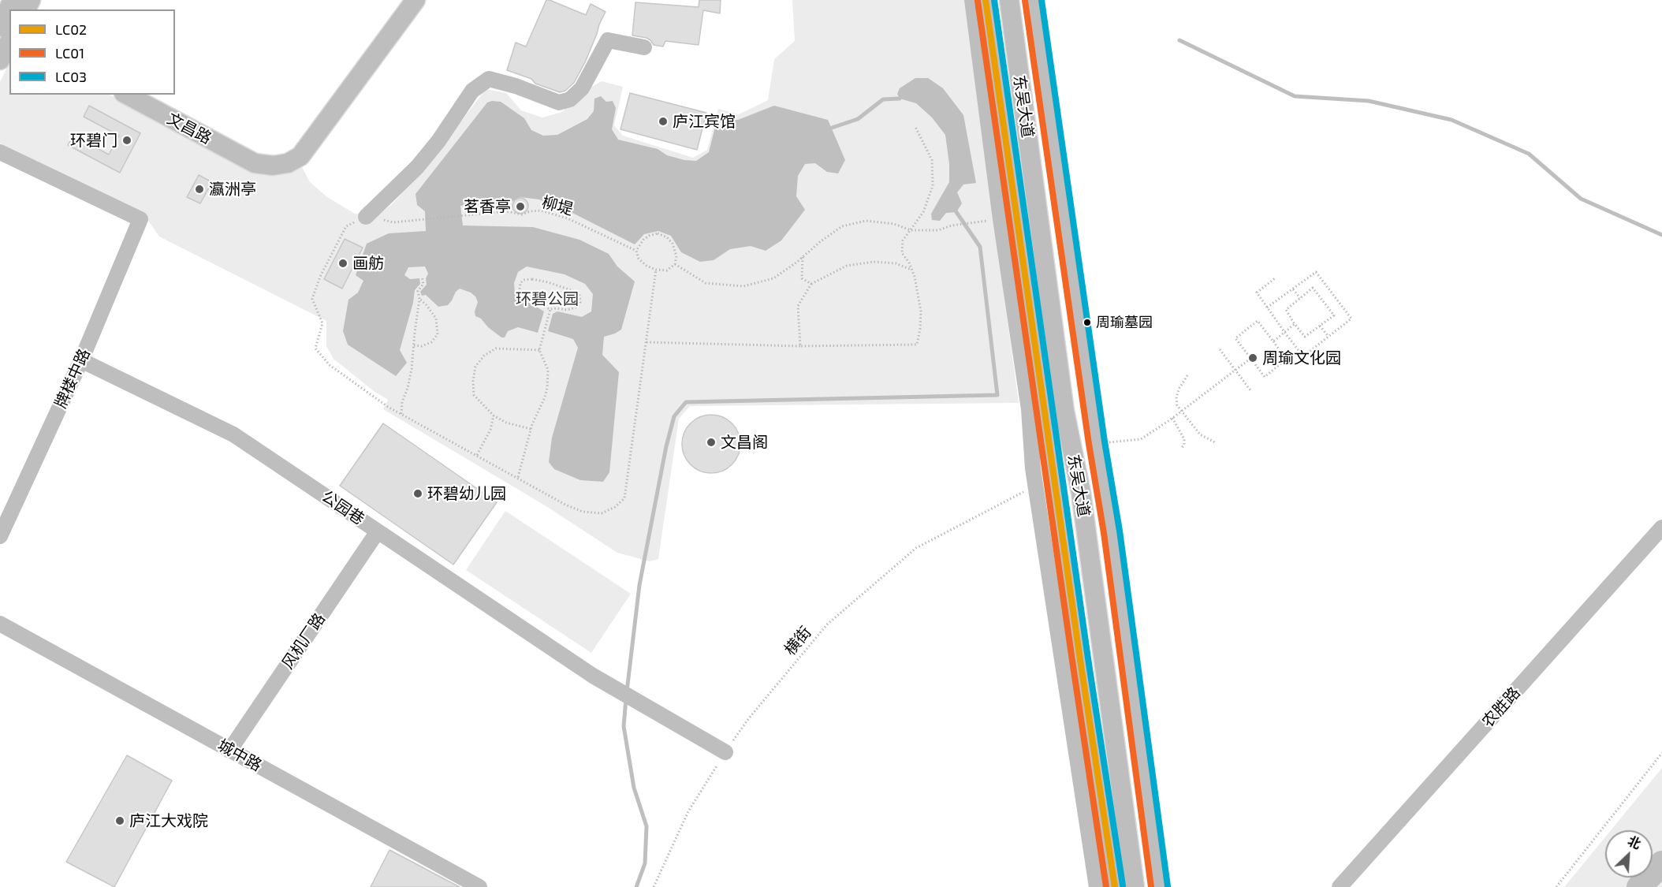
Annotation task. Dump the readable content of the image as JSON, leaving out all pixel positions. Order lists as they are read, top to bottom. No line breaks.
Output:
{"streets":{"main road":["东吴大道","文昌路"],"street":["牌楼中路","公园巷","风机厂路","农胜路","城中路"],"path":["柳堤","横街"]},"crossings":[["牌楼中路","公园巷"],["公园巷","风机厂路"],["公园巷","横街"],["风机厂路","城中路"]],"parks":["环碧公园"],"places":["庐江宾馆","环碧门","瀛洲亭","茗香亭","画舫","周瑜墓园","周瑜文化园","文昌阁","环碧幼儿园","庐江大戏院"],"lines":["transit line LC02","transit line LC03","transit line LC01"],"legend":["LC02","LC01","LC03"],"north":"top right"}
